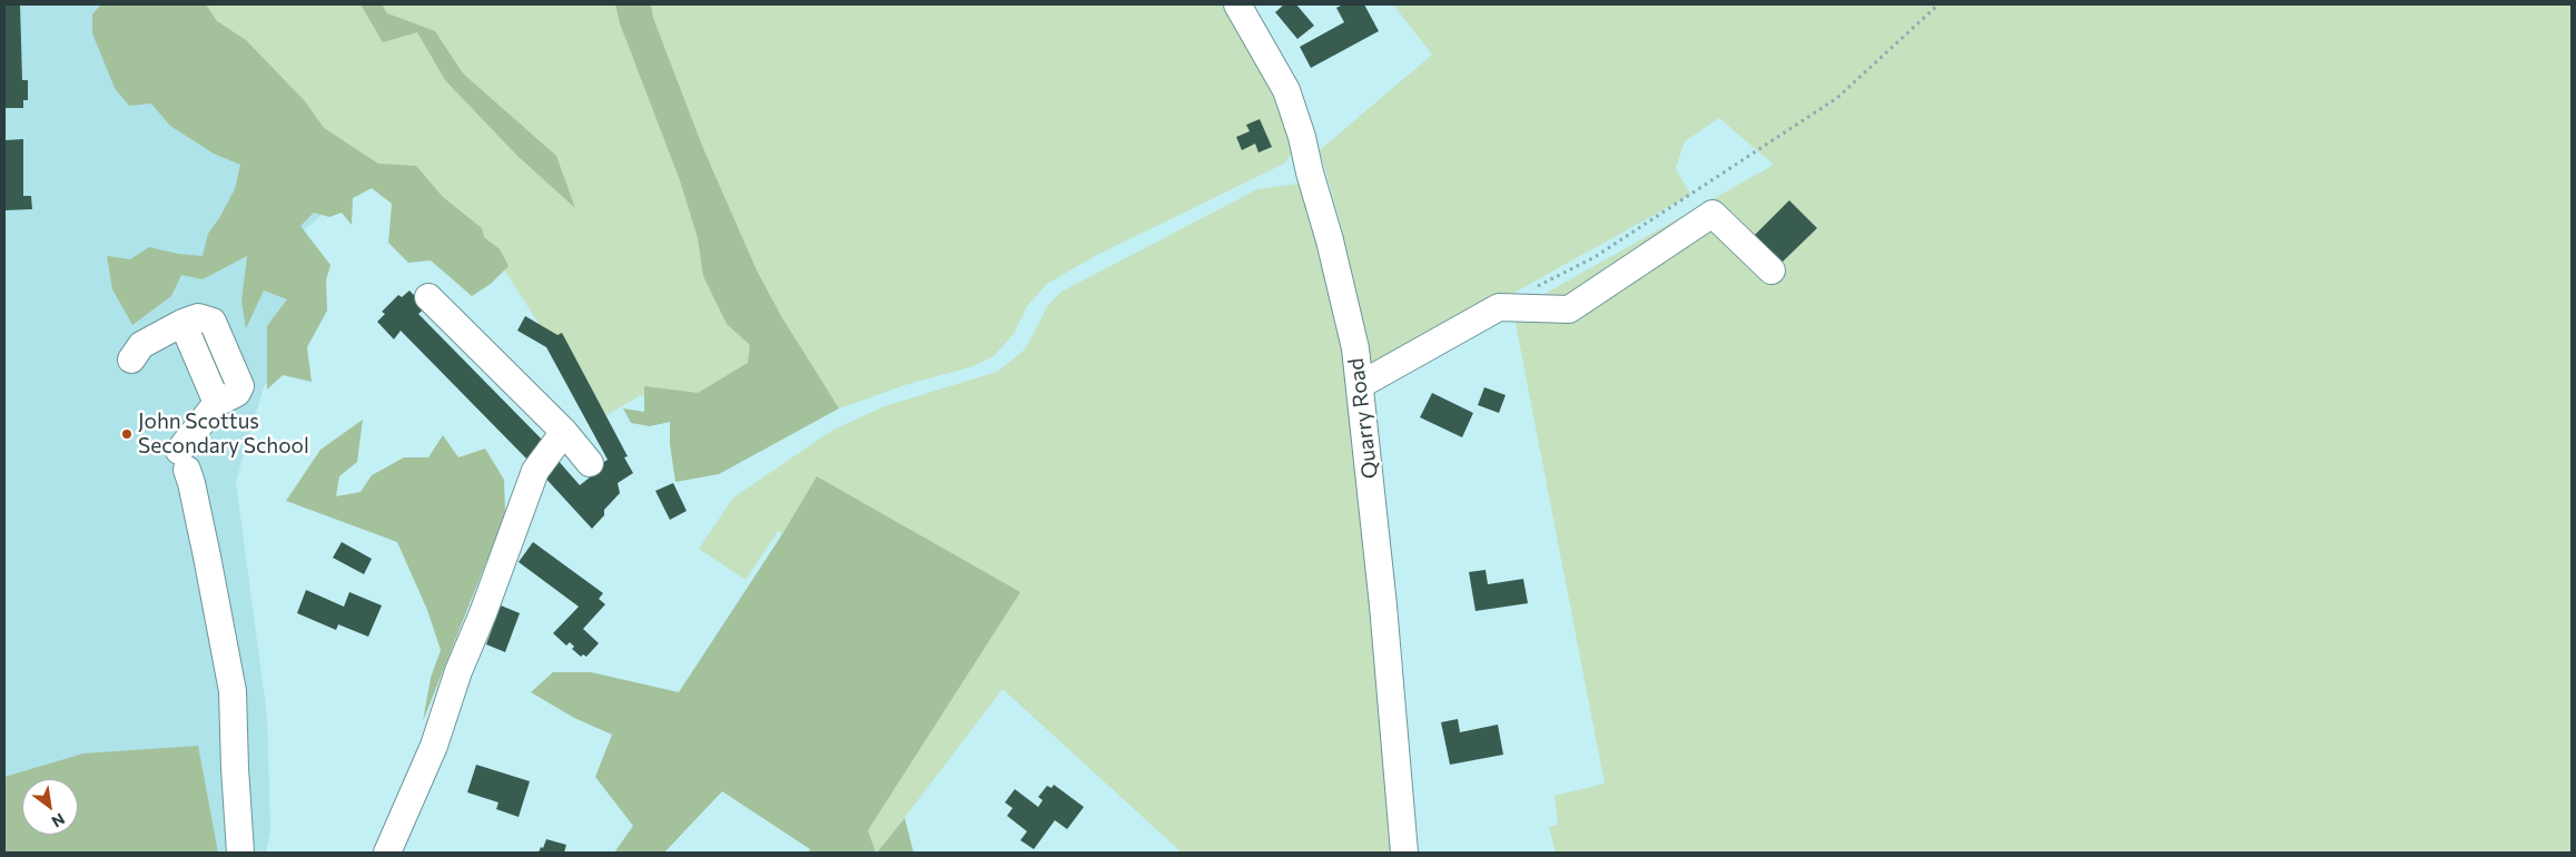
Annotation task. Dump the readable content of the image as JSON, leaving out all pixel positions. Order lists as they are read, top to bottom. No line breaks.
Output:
{"streets":{"street":["Quarry Road"]},"places":["John Scottus Secondary School"],"north":"bottom right"}
